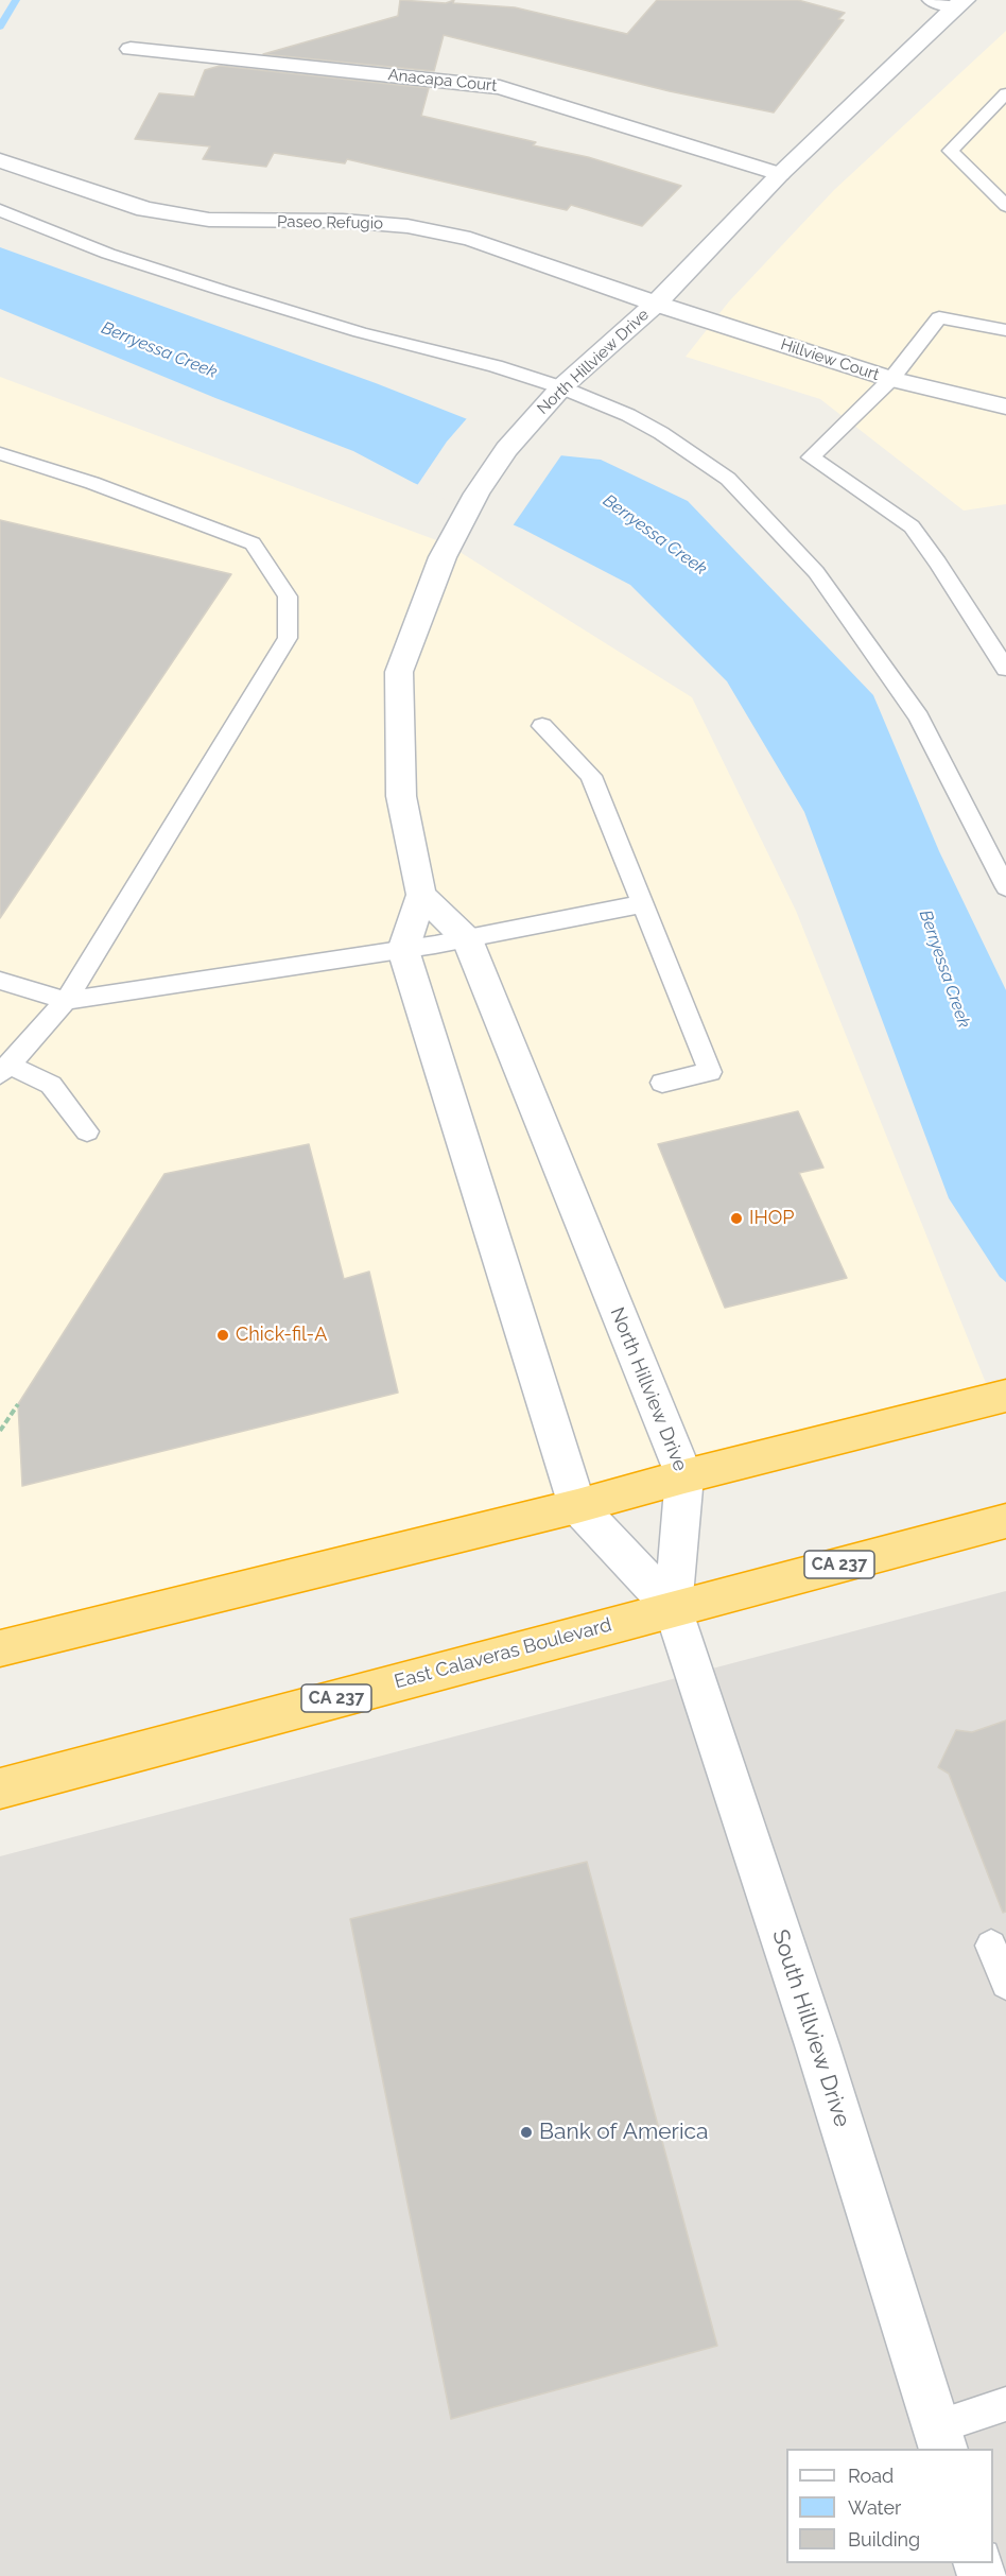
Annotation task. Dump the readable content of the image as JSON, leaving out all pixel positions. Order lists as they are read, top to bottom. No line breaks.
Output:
{"streets":{"highway":["CA 237","East Calaveras Boulevard"],"street":["Anacapa Court","Paseo Refugio","Hillview Court","North Hillview Drive","South Hillview Drive"]},"crossings":[["Anacapa Court","North Hillview Drive"],["Paseo Refugio","Hillview Court"],["Paseo Refugio","North Hillview Drive"],["Hillview Court","North Hillview Drive"],["North Hillview Drive","East Calaveras Boulevard"],["North Hillview Drive","South Hillview Drive"],["East Calaveras Boulevard","South Hillview Drive"]],"water":["Berryessa Creek"],"places":["IHOP","Chick-fil-A","Bank of America"],"legend":["Road","Water","Building"]}
